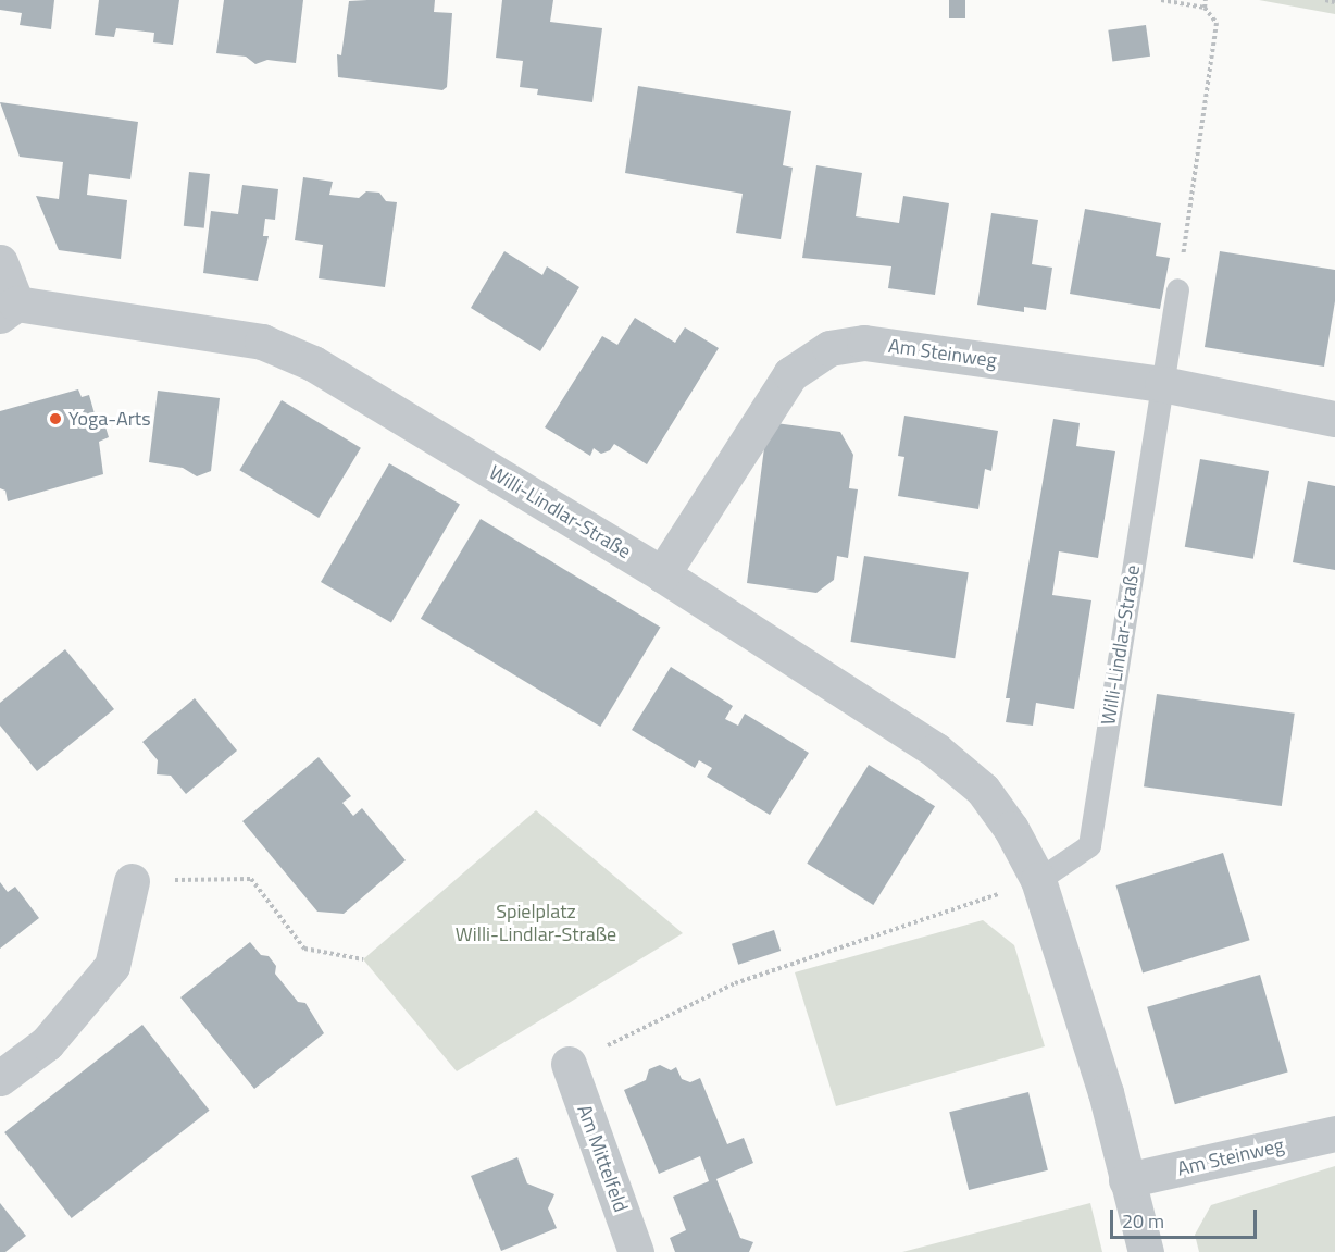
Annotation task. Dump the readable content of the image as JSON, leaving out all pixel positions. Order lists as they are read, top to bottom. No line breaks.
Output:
{"streets":{"street":["Am Steinweg","Willi-Lindlar-Straße","Am Mittelfeld"]},"crossings":[["Am Steinweg","Willi-Lindlar-Straße"]],"parks":["Spielplatz Willi-Lindlar-Straße"],"places":["Yoga-Arts"],"scale_bar":"20 m"}
